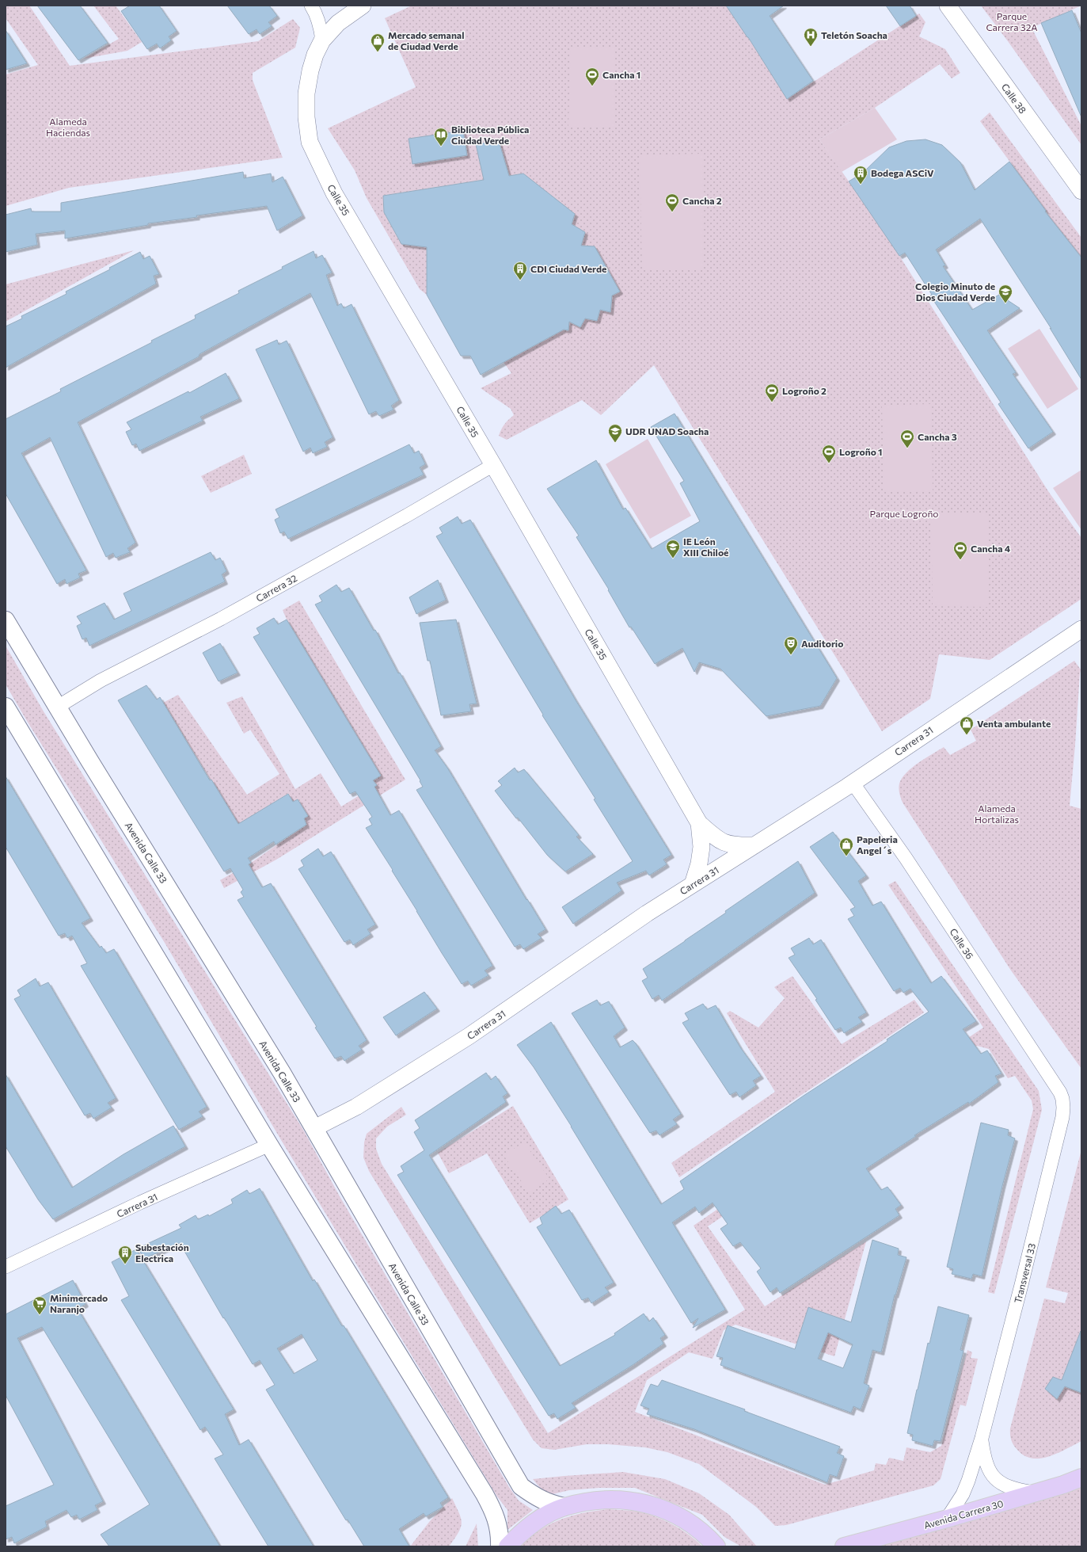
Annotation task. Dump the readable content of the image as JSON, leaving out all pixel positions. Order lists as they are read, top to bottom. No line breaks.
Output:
{"streets":{"main road":["Avenida Calle 33","Avenida Carrera 30"],"street":["Calle 38","Calle 35","Carrera 32","Carrera 31","Calle 36","Transversal 33"]},"crossings":[["Calle 35","Carrera 32"],["Calle 35","Carrera 31"],["Carrera 32","Avenida Calle 33"],["Carrera 31","Avenida Calle 33"],["Carrera 31","Calle 36"],["Calle 36","Transversal 33"],["Transversal 33","Avenida Carrera 30"]],"parks":["Parque Carrera 32A","Alameda Haciendas","Parque Logroño","Alameda Hortalizas"],"places":{"hospital":["Teletón Soacha"],"shop":["Mercado semanal de Ciudad Verde","Venta ambulante","Papeleria Angel´s"],"sports":["Cancha 1","Cancha 2","Logroño 2","Cancha 3","Logroño 1","Cancha 4"],"library":["Biblioteca Pública Ciudad Verde"],"building":["Bodega ASCiV","CDI Ciudad Verde","Subestación Electrica"],"school or university":["Colegio Minuto de Dios Ciudad Verde","UDR UNAD Soacha","IE León XIII Chiloé"],"theatre":["Auditorio"],"supermarket":["Minimercado Naranjo"]}}
